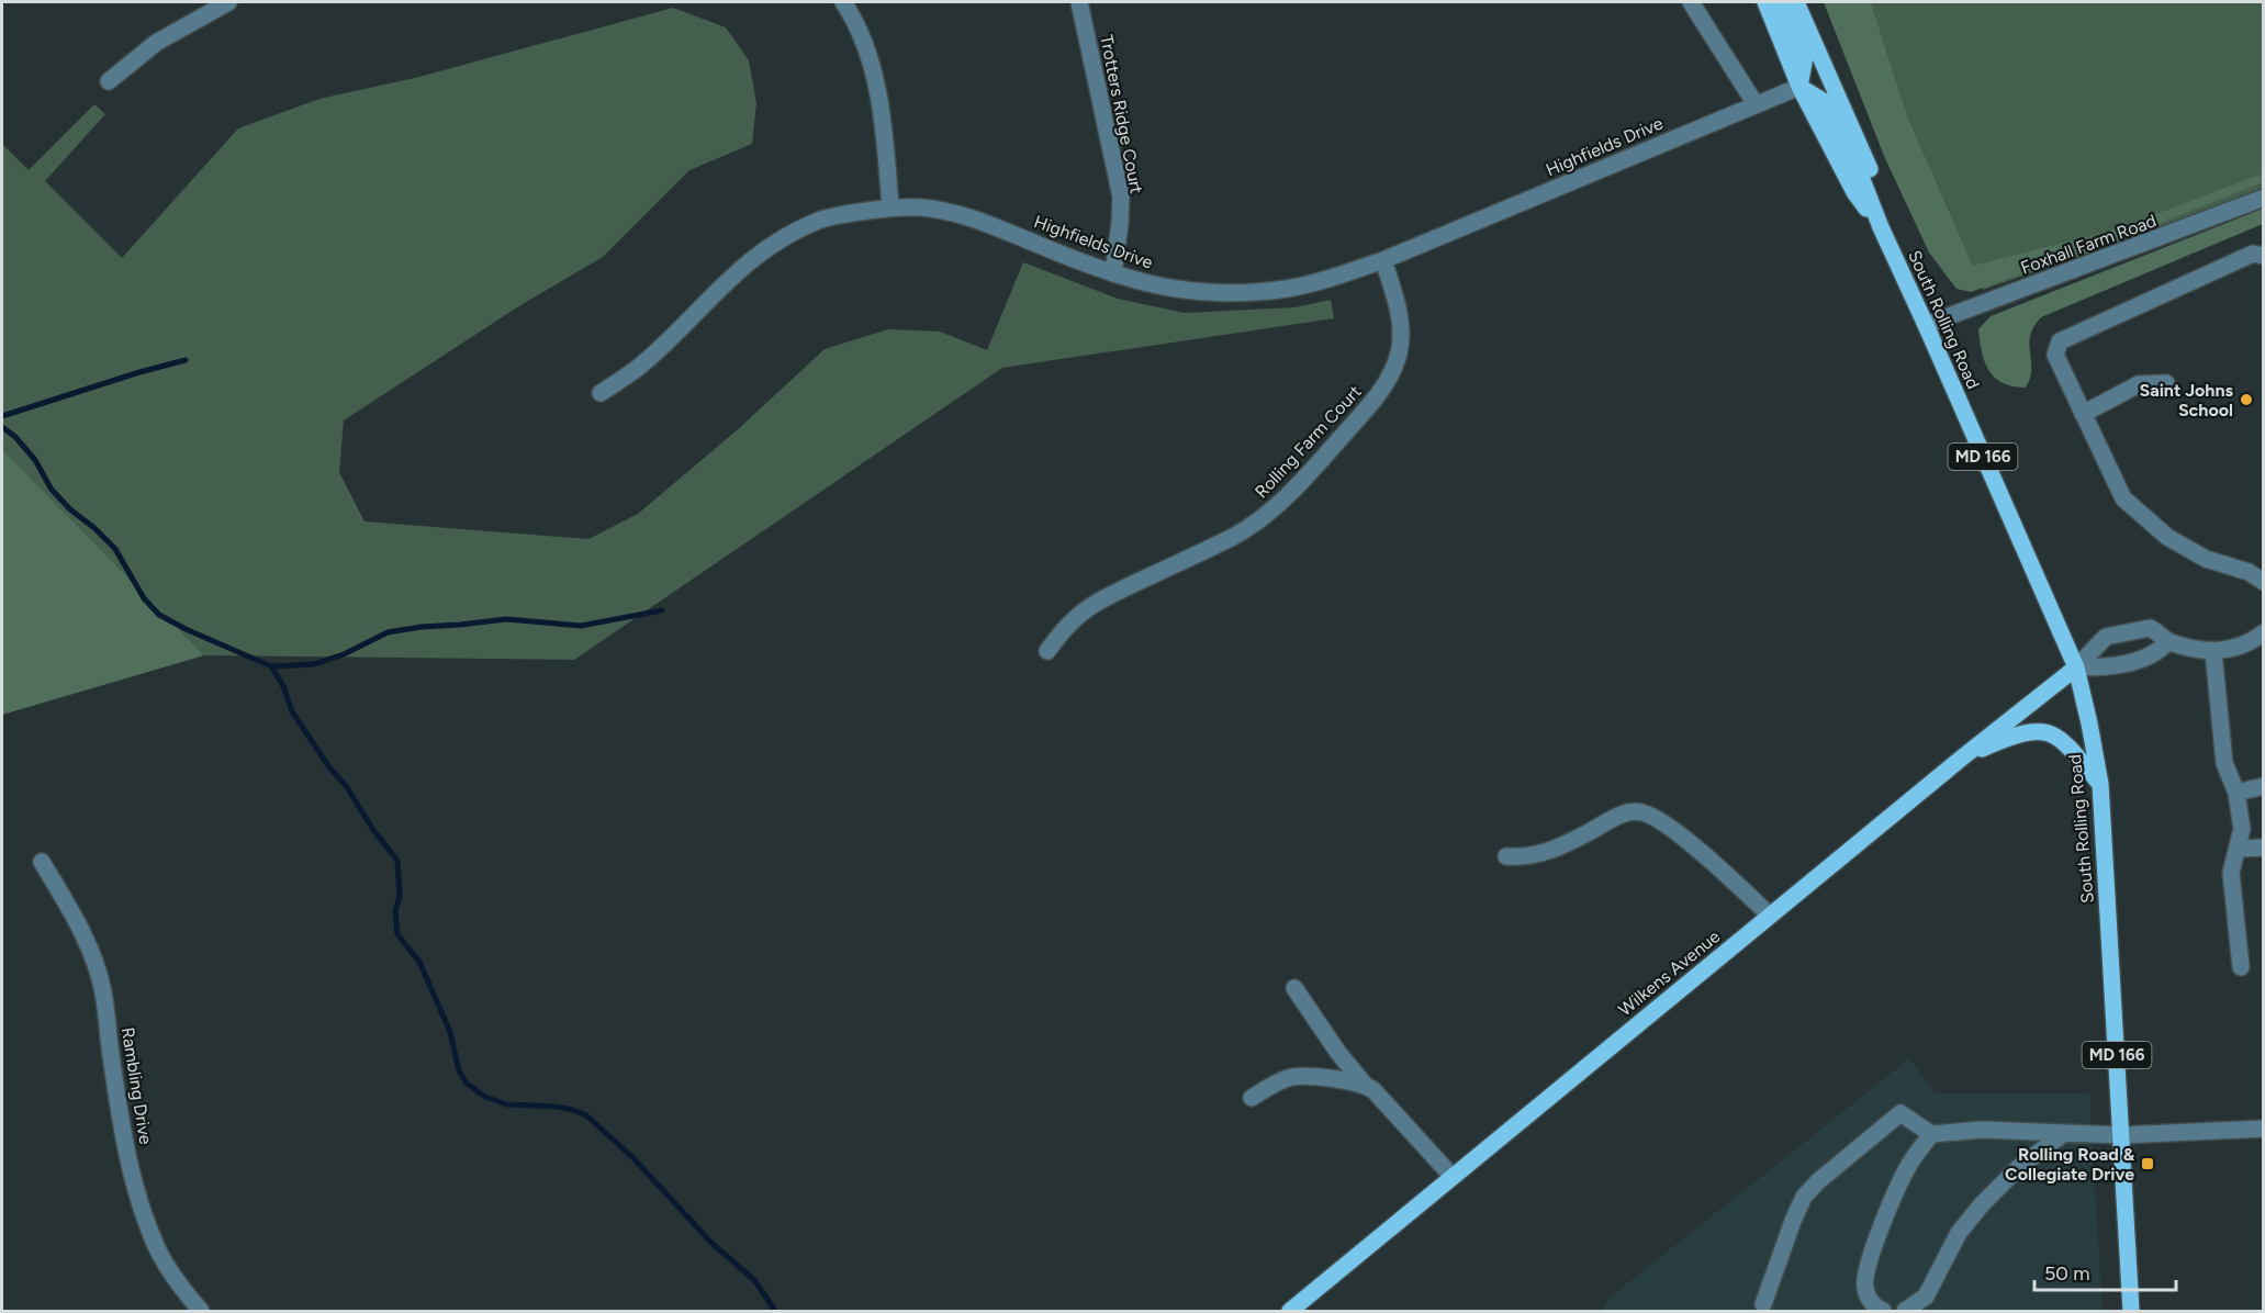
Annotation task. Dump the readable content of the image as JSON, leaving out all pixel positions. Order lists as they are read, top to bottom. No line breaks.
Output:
{"streets":{"main road":["South Rolling Road","MD 166","Wilkens Avenue"],"street":["Trotters Ridge Court","Highfields Drive","Foxhall Farm Road","Rolling Farm Court","Rambling Drive"]},"crossings":[["Trotters Ridge Court","Highfields Drive"],["Highfields Drive","South Rolling Road"],["Highfields Drive","Rolling Farm Court"],["Foxhall Farm Road","South Rolling Road"],["South Rolling Road","Wilkens Avenue"]],"places":{"other":["Saint Johns School"],"transit":["Rolling Road & Collegiate Drive"]},"scale_bar":"50 m"}
